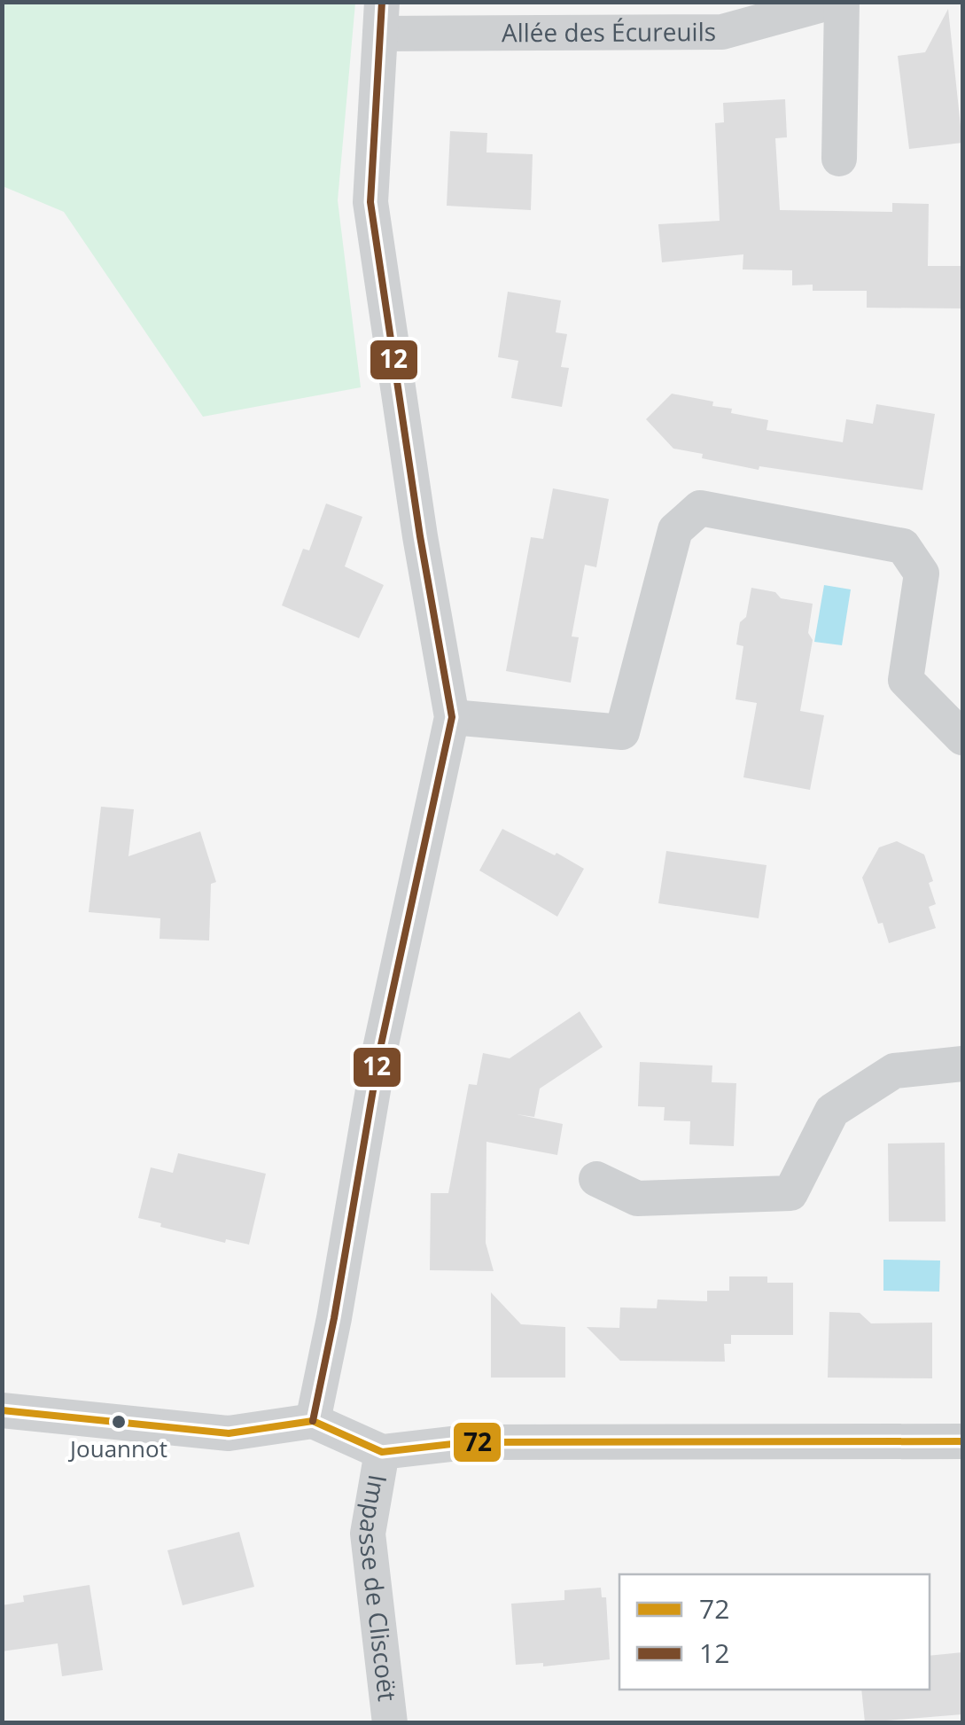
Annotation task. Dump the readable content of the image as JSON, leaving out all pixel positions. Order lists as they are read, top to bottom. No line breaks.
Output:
{"streets":{"street":["Allée des Écureuils","Impasse de Cliscoët"]},"places":["Jouannot"],"lines":["transit line 12","transit line 72"],"legend":["72","12"]}
